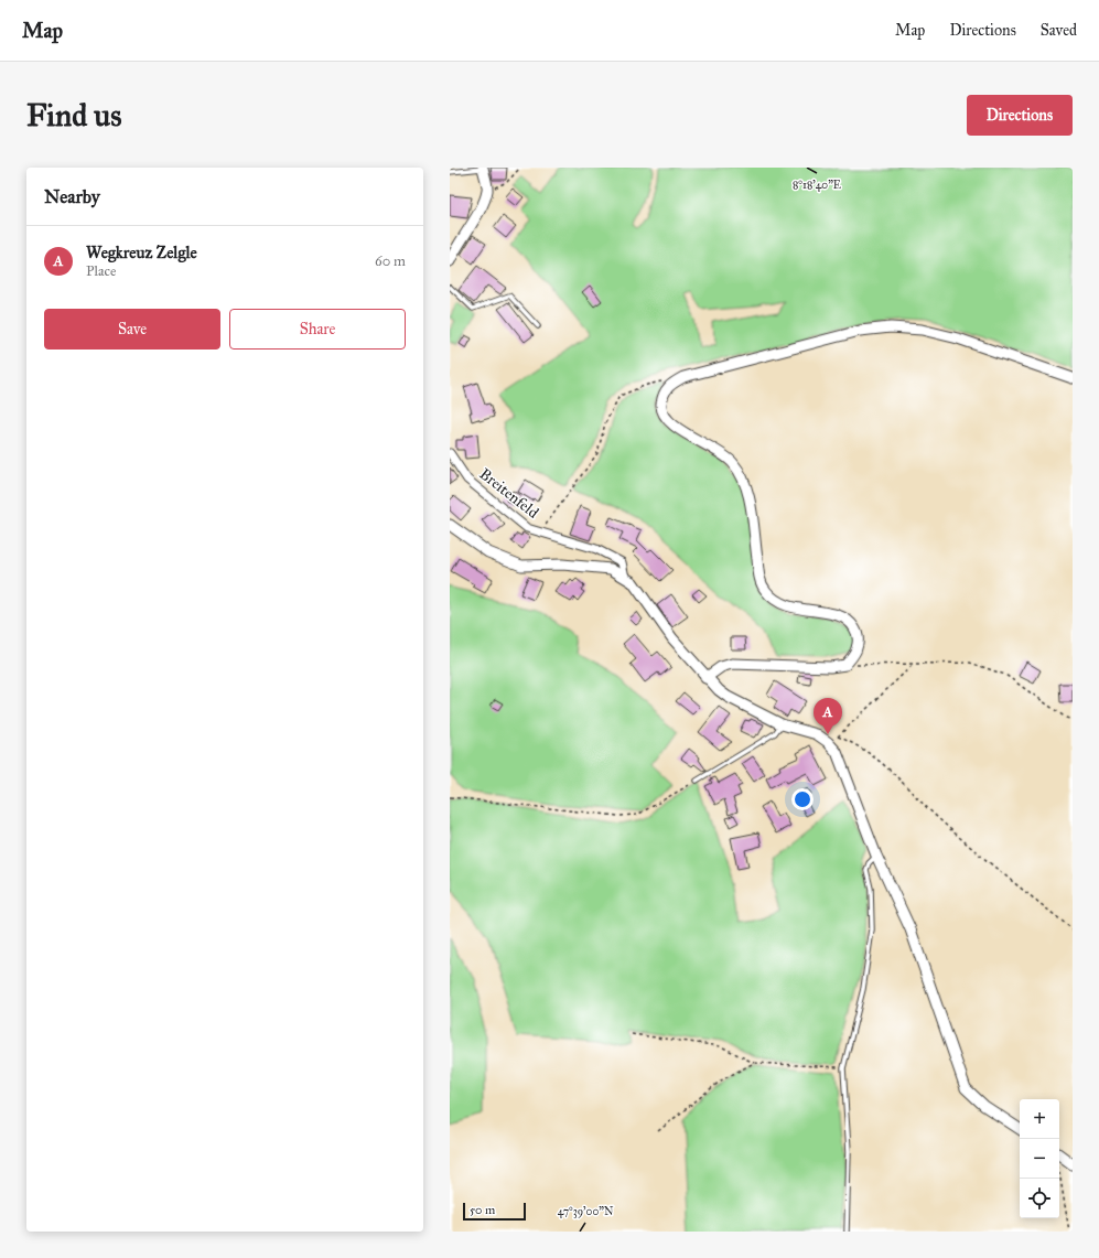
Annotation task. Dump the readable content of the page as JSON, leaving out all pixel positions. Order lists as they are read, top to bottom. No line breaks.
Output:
{"streets":{"street":["Breitenfeld"]},"scale_bar":"50 m","page":{"header":"Map","nav":["Map","Directions","Saved"],"buttons":["Directions",["Save","Share"]],"title":"Find us","heading":"Nearby","list":[{"mark":"A","name":"Wegkreuz Zelgle","note":"Place","value":"60 m"}],"pins":"A","map_buttons":["+","−"],"scale":"50 m"},"coordinates":["8°18'40\"E","47°39'00\"N"]}
